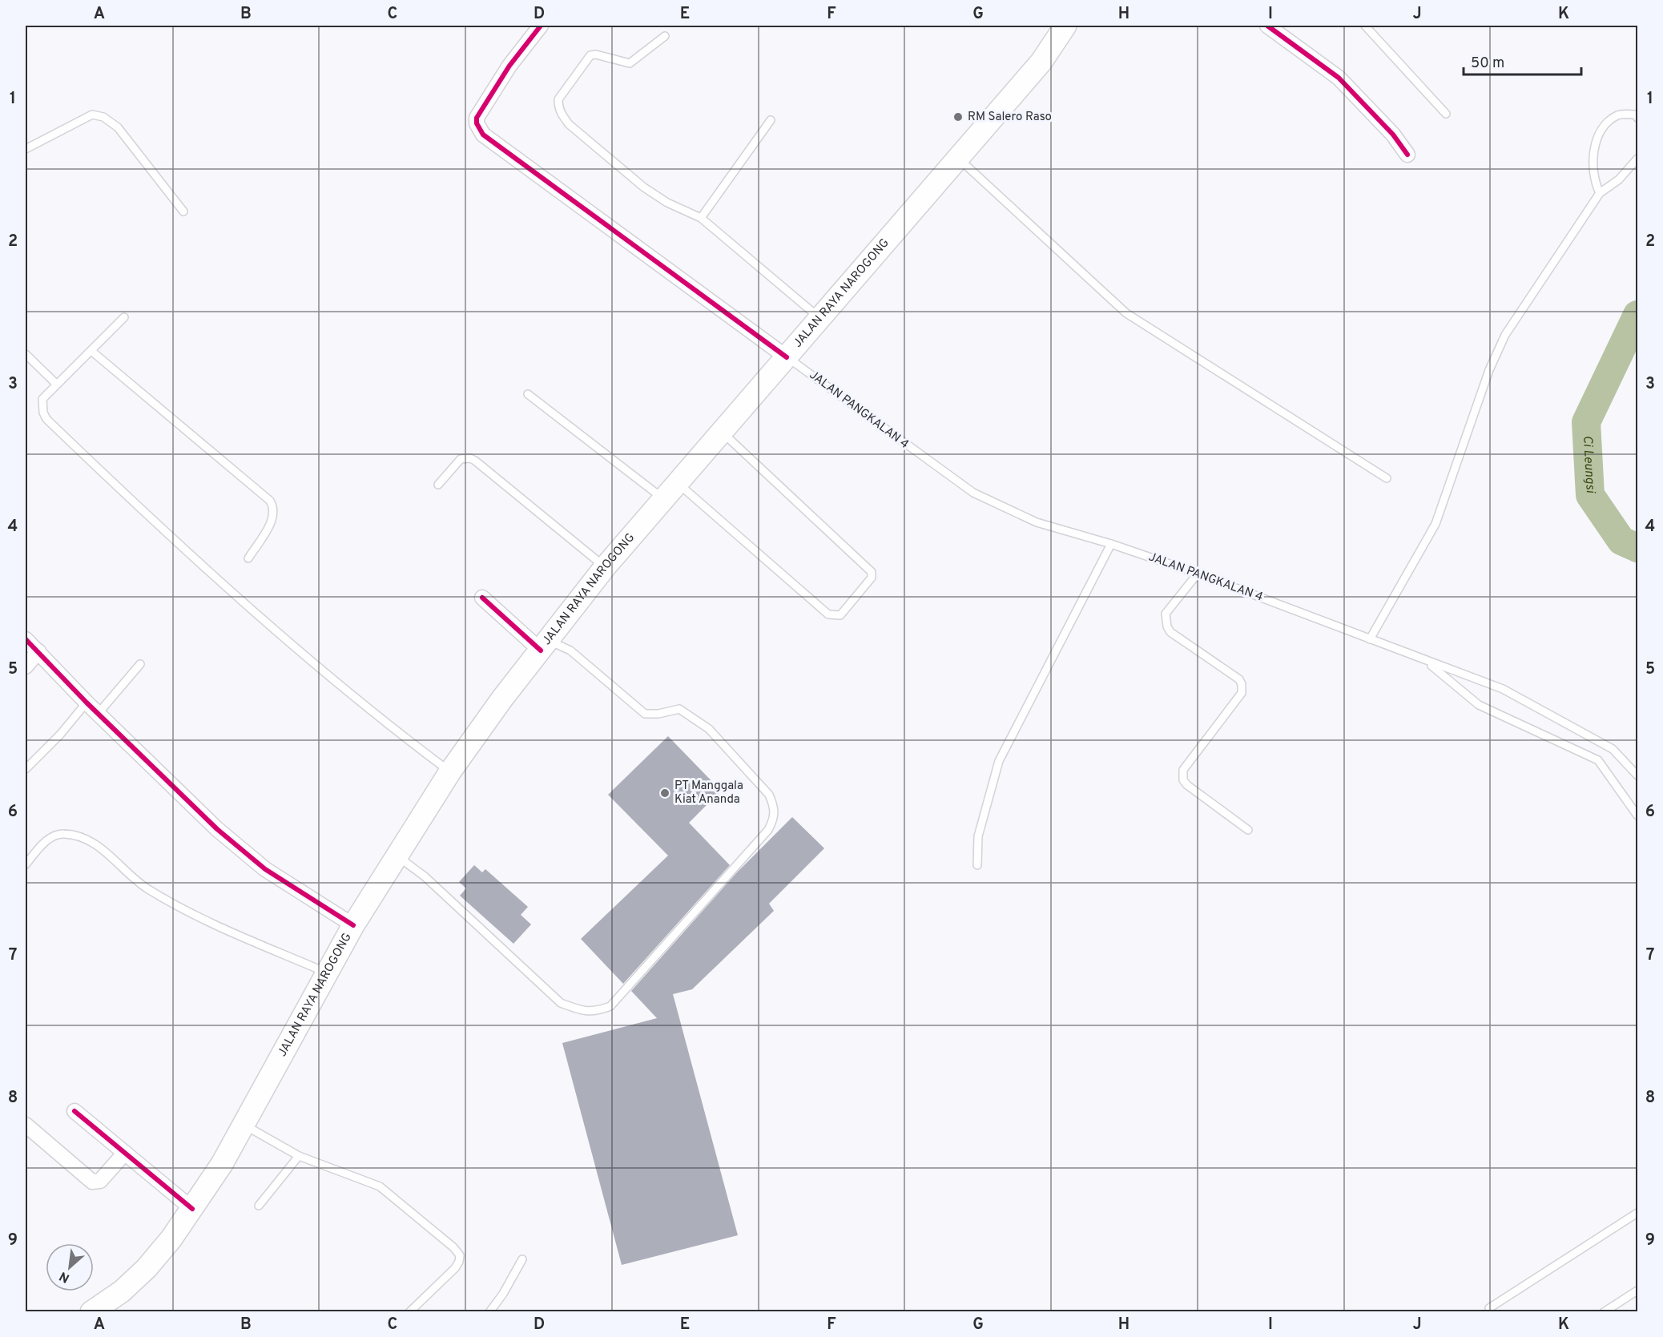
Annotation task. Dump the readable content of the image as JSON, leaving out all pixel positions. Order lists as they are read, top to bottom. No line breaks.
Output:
{"streets":{"main road":["JALAN RAYA NAROGONG"],"lane":["JALAN PANGKALAN 4"]},"crossings":[["JALAN RAYA NAROGONG","JALAN PANGKALAN 4"]],"water":["Ci Leungsi"],"places":["RM Salero Raso","PT Manggala Kiat Ananda"],"scale_bar":"50 m","north":"bottom left","grid":{"columns":["A","B","C","D","E","F","G","H","I","J","K"],"rows":["1","2","3","4","5","6","7","8","9"]}}
